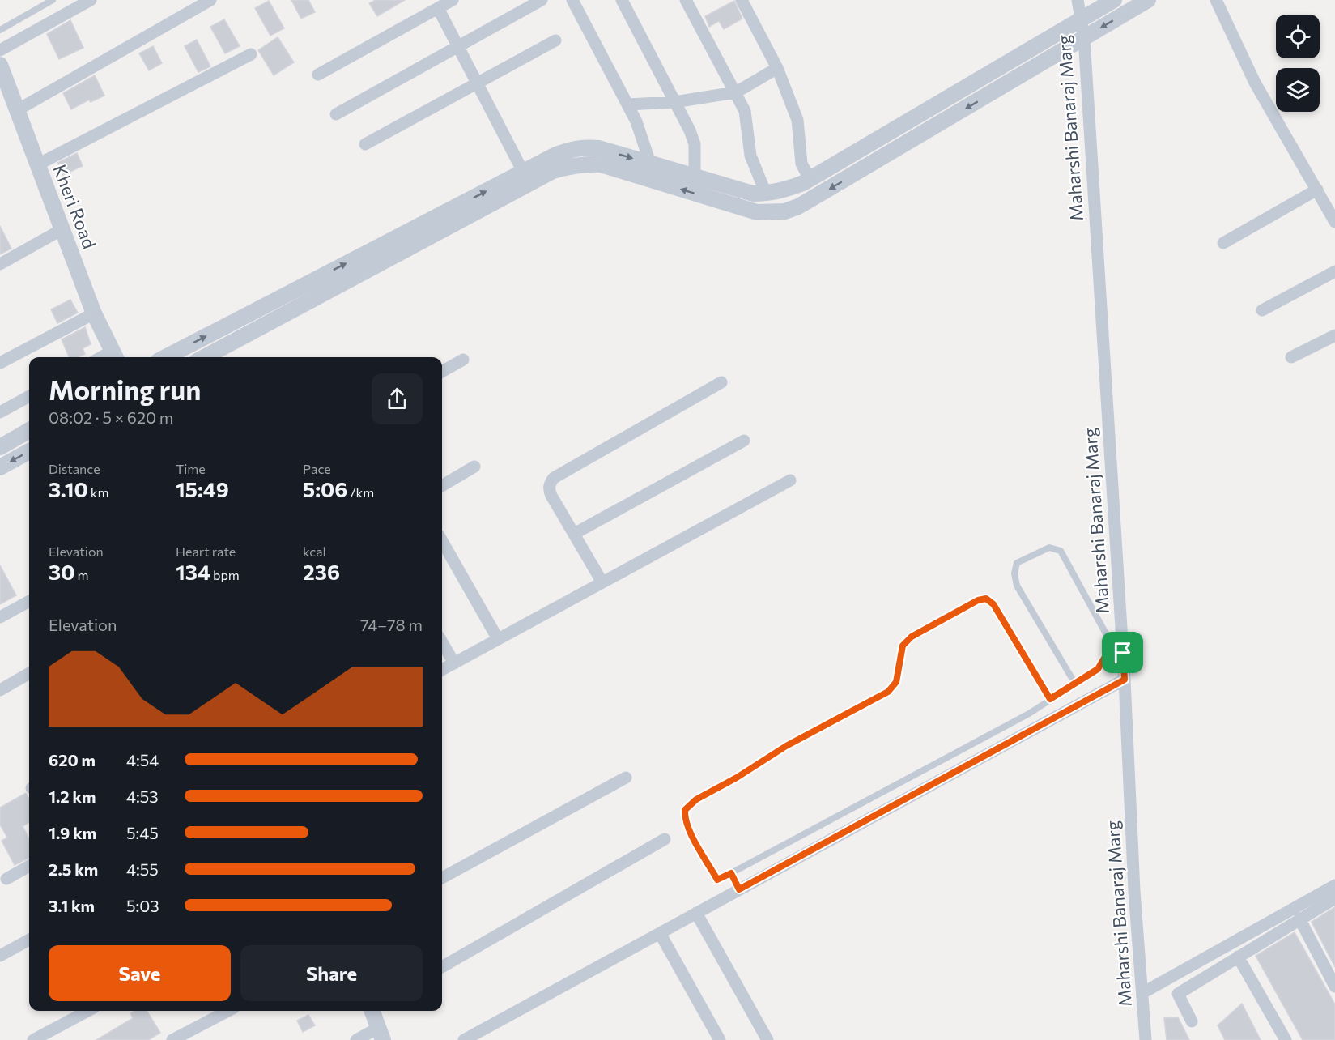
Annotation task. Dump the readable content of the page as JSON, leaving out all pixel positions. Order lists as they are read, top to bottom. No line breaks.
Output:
{"streets":{"street":["Maharshi Banaraj Marg","Kheri Road"]},"page":{"heading":["Morning run","08:02 · 5 × 620 m"],"stats":[["Distance","3.10 km"],["Time","15:49"],["Pace","5:06 /km"],["Elevation","30 m"],["Heart rate","134 bpm"],["kcal","236"]],"chart":["Elevation","74–78 m"],"list":[{"name":"620 m","note":"4:54"},{"name":"1.2 km","note":"4:53"},{"name":"1.9 km","note":"5:45"},{"name":"2.5 km","note":"4:55"},{"name":"3.1 km","note":"5:03"}],"buttons":["Save","Share"]}}
